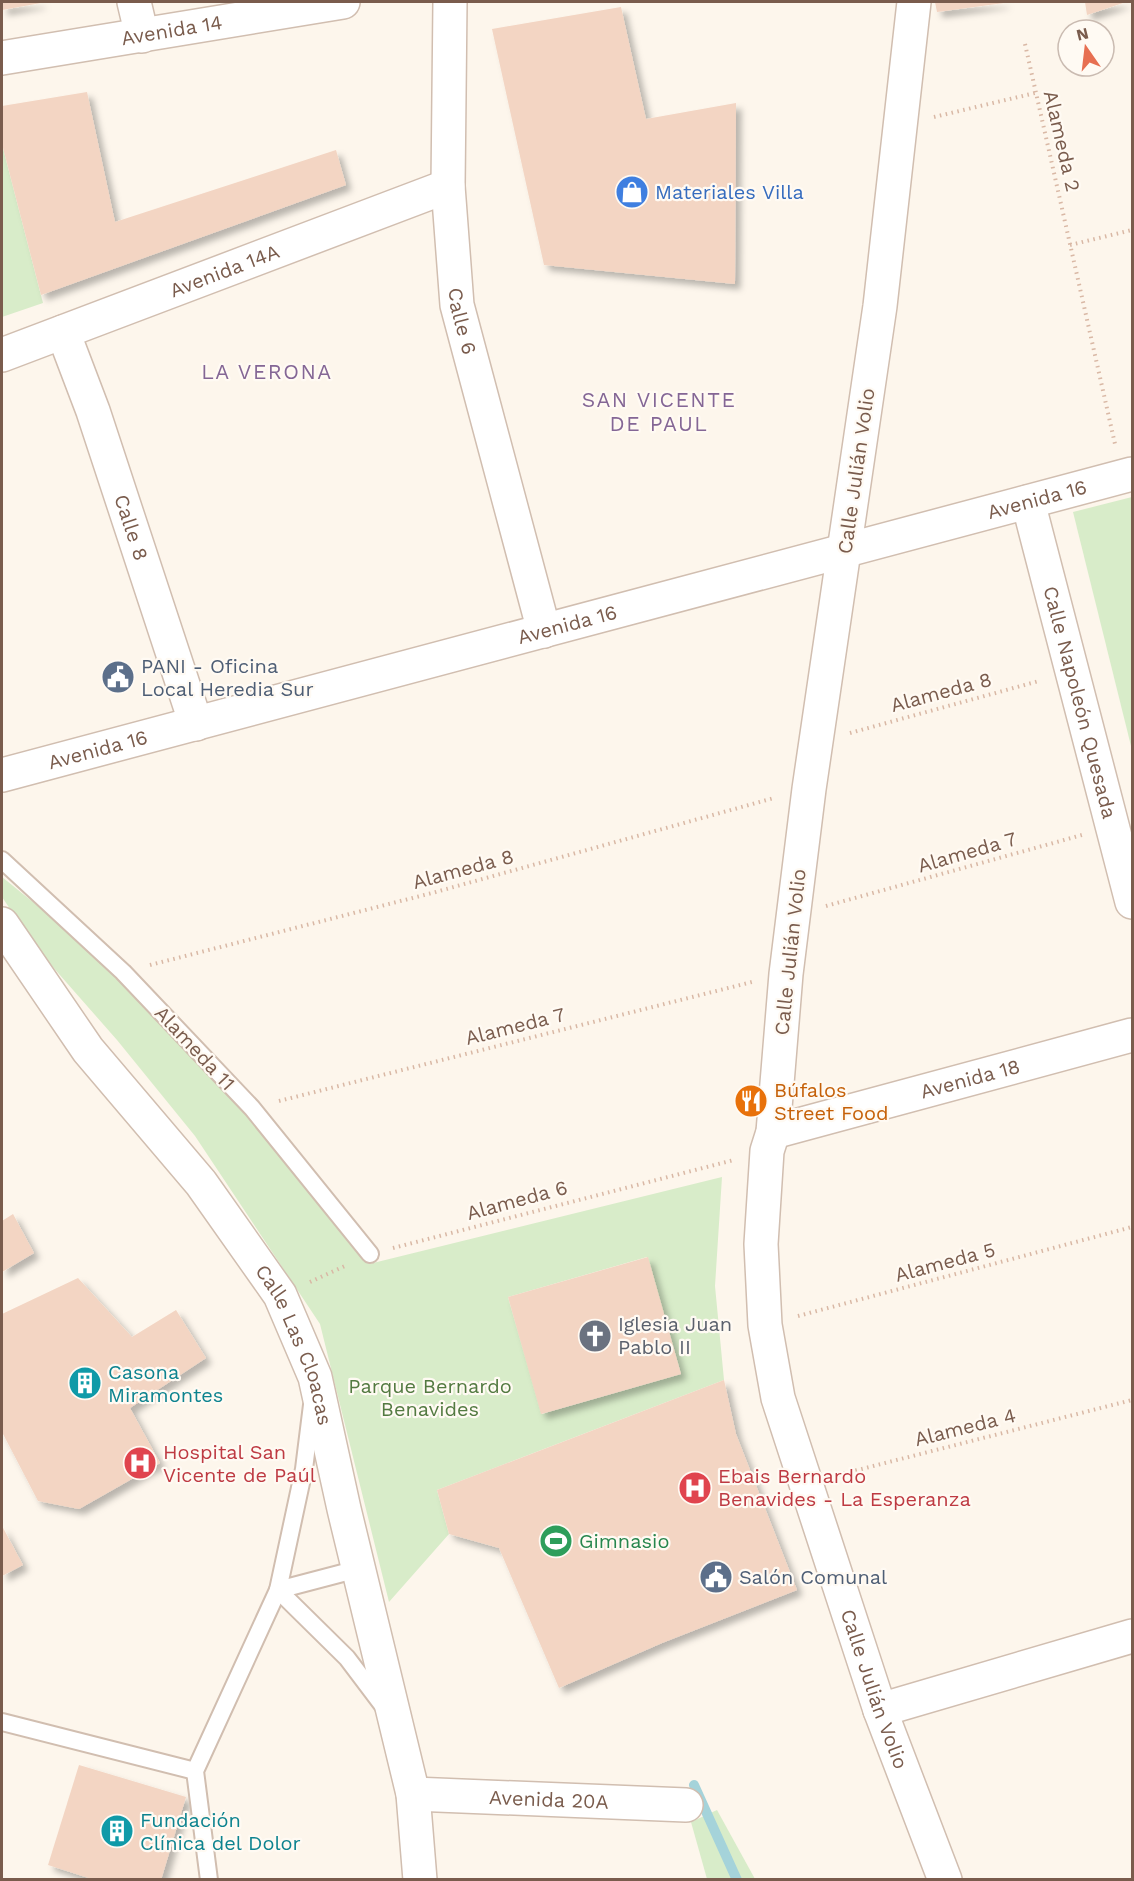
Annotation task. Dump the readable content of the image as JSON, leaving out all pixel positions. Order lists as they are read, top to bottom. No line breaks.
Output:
{"streets":{"street":["Avenida 14","Avenida 14A","Calle 6","Calle Julián Volio","Avenida 16","Calle 8","Calle Napoleón Quesada","Avenida 18","Calle Las Cloacas","Avenida 20A"],"lane":["Alameda 11"],"path":["Alameda 2","Alameda 8","Alameda 7","Alameda 6","Alameda 5","Alameda 4"]},"crossings":[["Alameda 2","Avenida 16"],["Avenida 14A","Calle 6"],["Avenida 14A","Calle 8"],["Calle 6","Avenida 16"],["Calle Julián Volio","Avenida 16"],["Calle Julián Volio","Alameda 8"],["Calle Julián Volio","Alameda 7"],["Calle Julián Volio","Avenida 18"],["Calle Julián Volio","Alameda 6"],["Calle Julián Volio","Alameda 5"],["Calle Julián Volio","Alameda 4"],["Avenida 16","Calle 8"],["Avenida 16","Calle Napoleón Quesada"],["Alameda 8","Calle Napoleón Quesada"],["Alameda 8","Alameda 11"],["Calle Napoleón Quesada","Alameda 7"],["Alameda 7","Alameda 11"],["Alameda 11","Alameda 6"],["Avenida 18","Alameda 6"],["Alameda 6","Calle Las Cloacas"],["Calle Las Cloacas","Avenida 20A"]],"districts":["LA VERONA","SAN VICENTE DE PAUL"],"parks":["Parque Bernardo Benavides"],"places":{"shop":["Materiales Villa"],"public building":["PANI - Oficina Local Heredia Sur","Salón Comunal"],"restaurant":["Búfalos Street Food"],"church":["Iglesia Juan Pablo II"],"building":["Casona Miramontes","Fundación Clínica del Dolor"],"hospital":["Hospital San Vicente de Paúl","Ebais Bernardo Benavides - La Esperanza"],"sports":["Gimnasio"]},"north":"top"}
